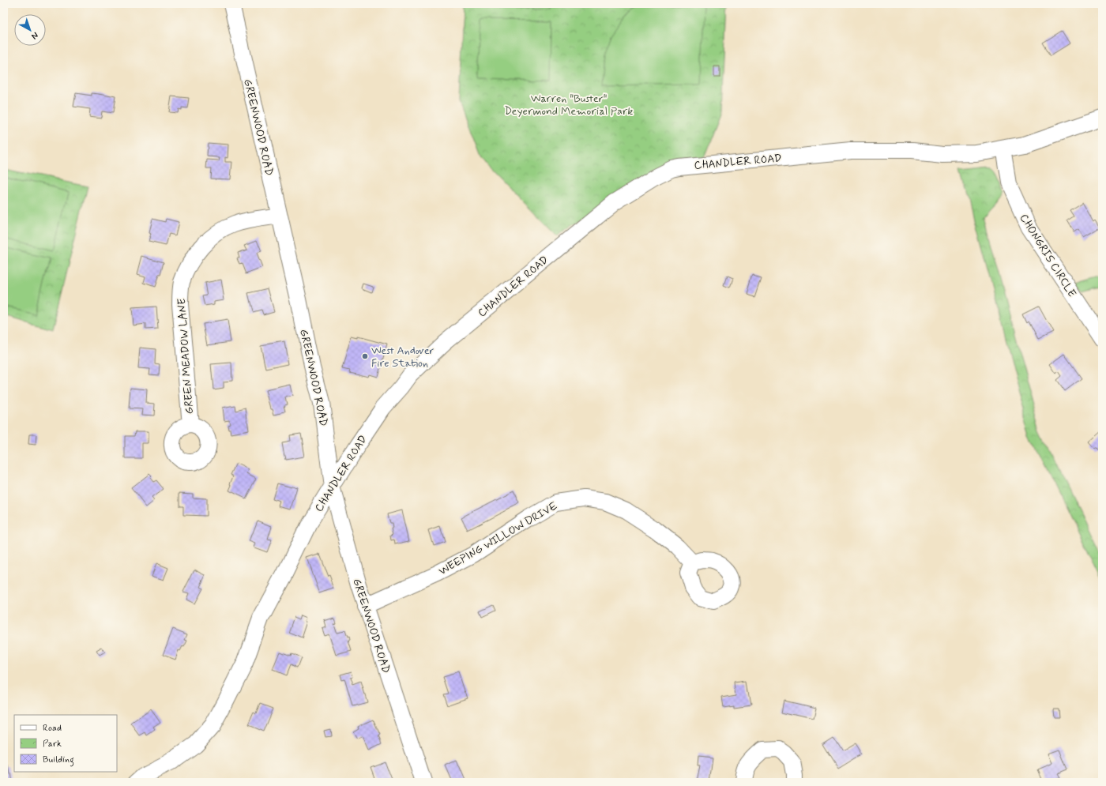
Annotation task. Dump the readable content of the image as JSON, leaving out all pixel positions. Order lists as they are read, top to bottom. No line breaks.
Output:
{"streets":{"street":["GREENWOOD ROAD","CHANDLER ROAD","CHONGRIS CIRCLE","GREEN MEADOW LANE","WEEPING WILLOW DRIVE"]},"crossings":[["GREENWOOD ROAD","CHANDLER ROAD"],["GREENWOOD ROAD","GREEN MEADOW LANE"],["GREENWOOD ROAD","WEEPING WILLOW DRIVE"],["CHANDLER ROAD","CHONGRIS CIRCLE"]],"parks":["Warren \"Buster\" Deyermond Memorial Park"],"places":["West Andover Fire Station"],"legend":["Road","Park","Building"],"north":"bottom right"}
